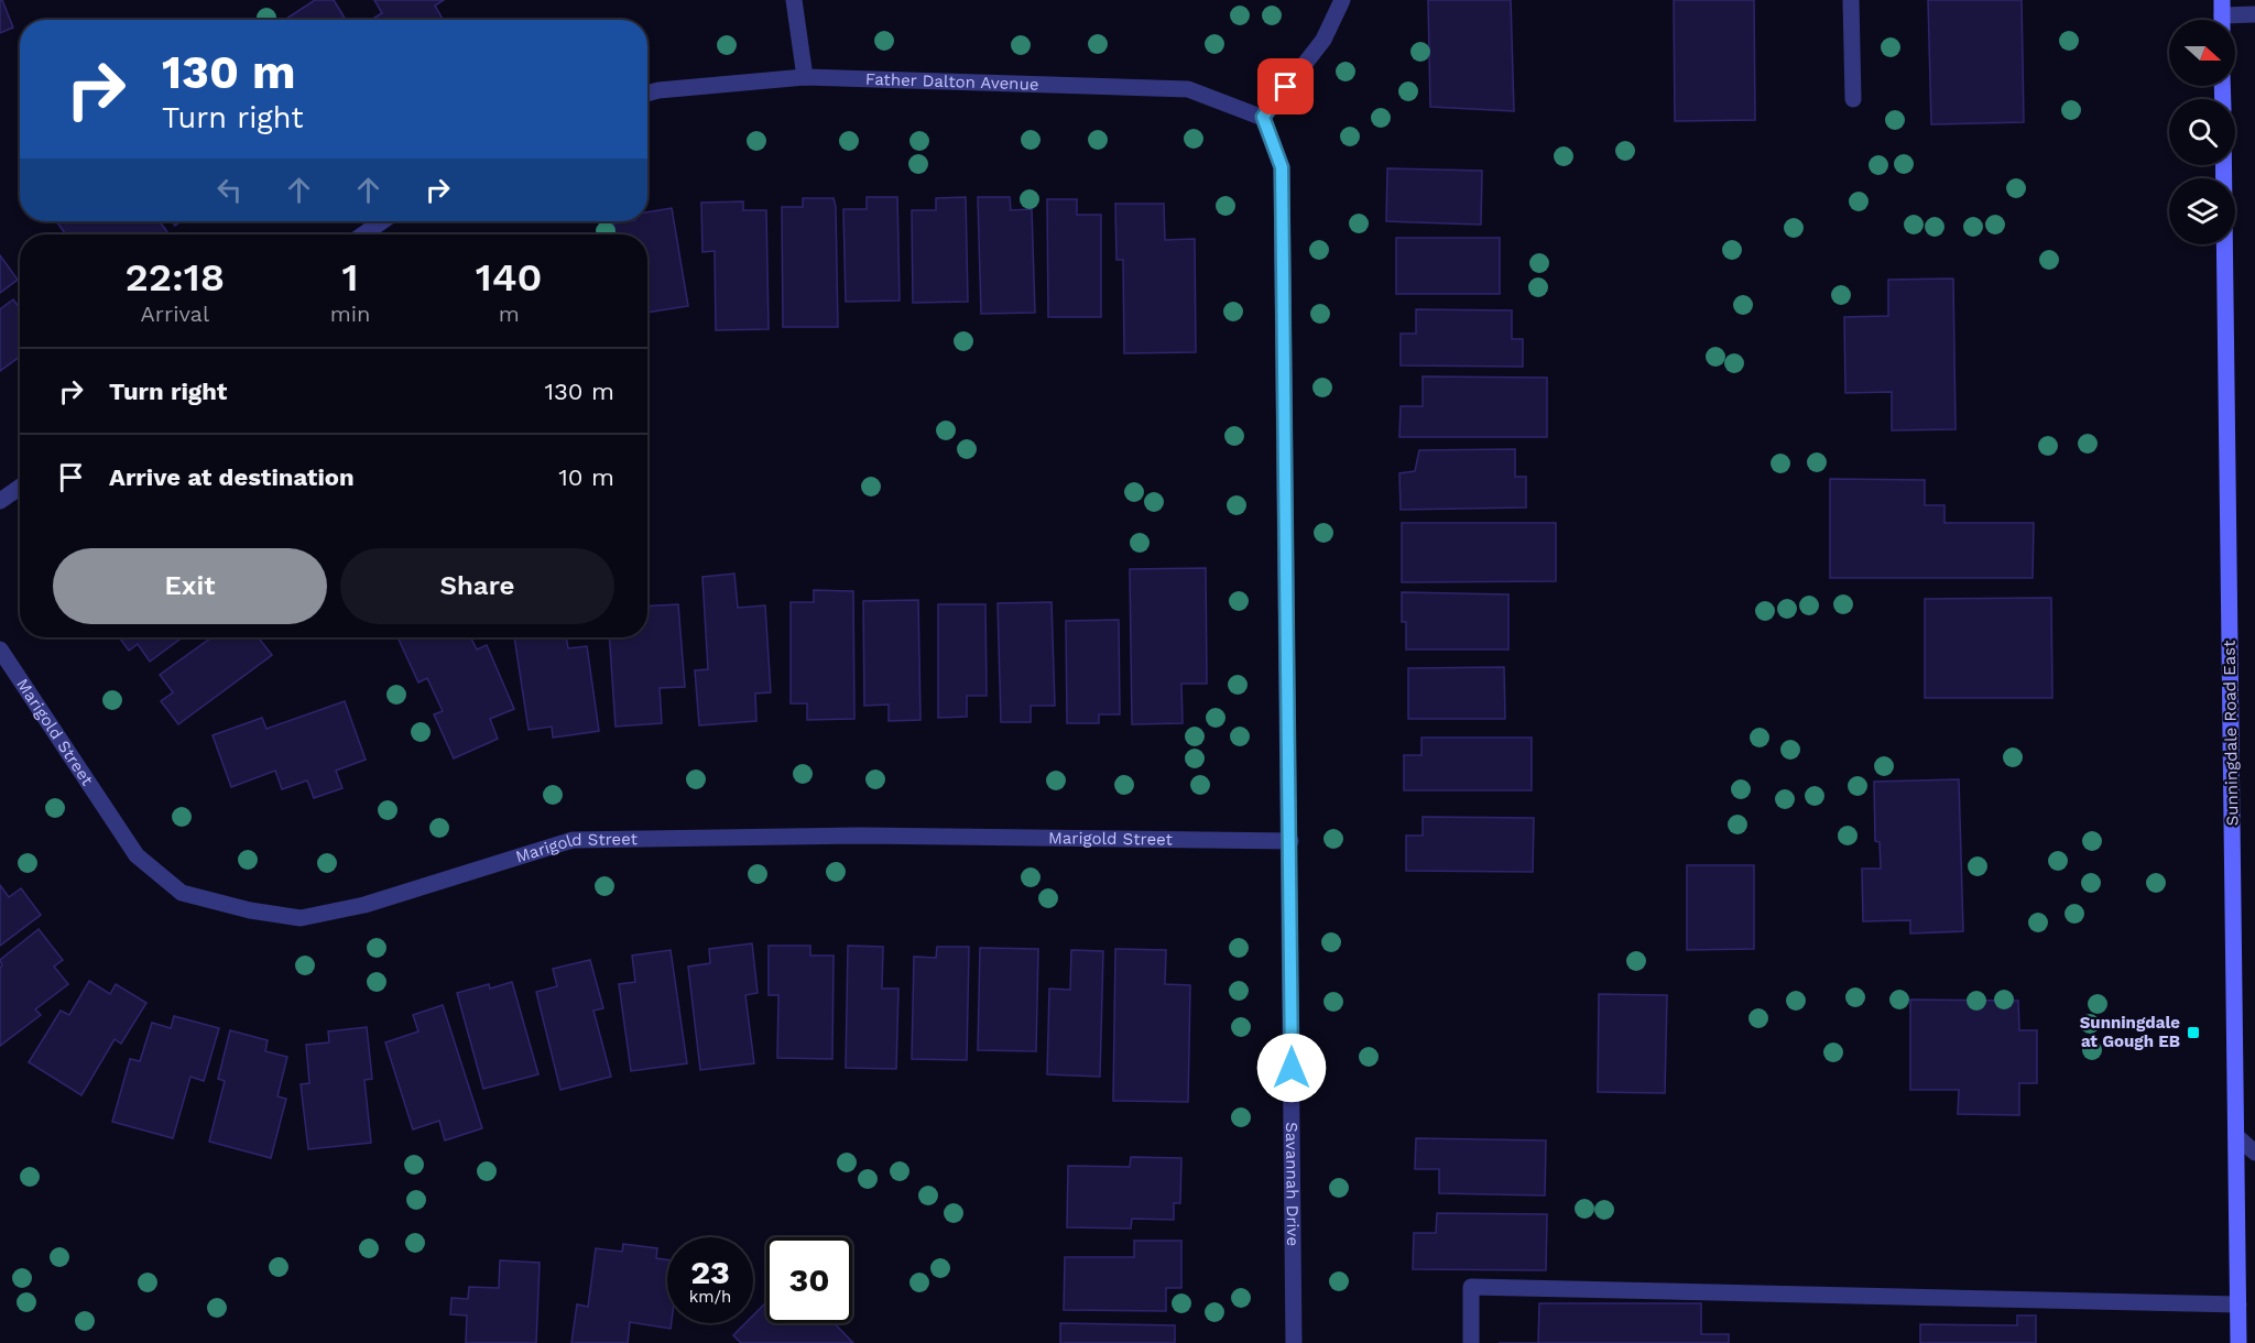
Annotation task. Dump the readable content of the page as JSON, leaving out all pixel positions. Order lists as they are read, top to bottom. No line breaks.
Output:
{"streets":{"main road":["Sunningdale Road East"],"street":["Father Dalton Avenue","Marigold Street","Savannah Drive"]},"crossings":[["Father Dalton Avenue","Savannah Drive"],["Marigold Street","Savannah Drive"]],"places":{"transit":["Sunningdale at Gough EB"]},"north":"right","page":{"turn":["130 m","Turn right"],"eta":["22:18","Arrival","1","min","140","m"],"list":[{"name":"Turn right","value":"130 m"},{"name":"Arrive at destination","value":"10 m"}],"buttons":["Exit","Share"],"speed":"23 km/h","limit":"30"}}
